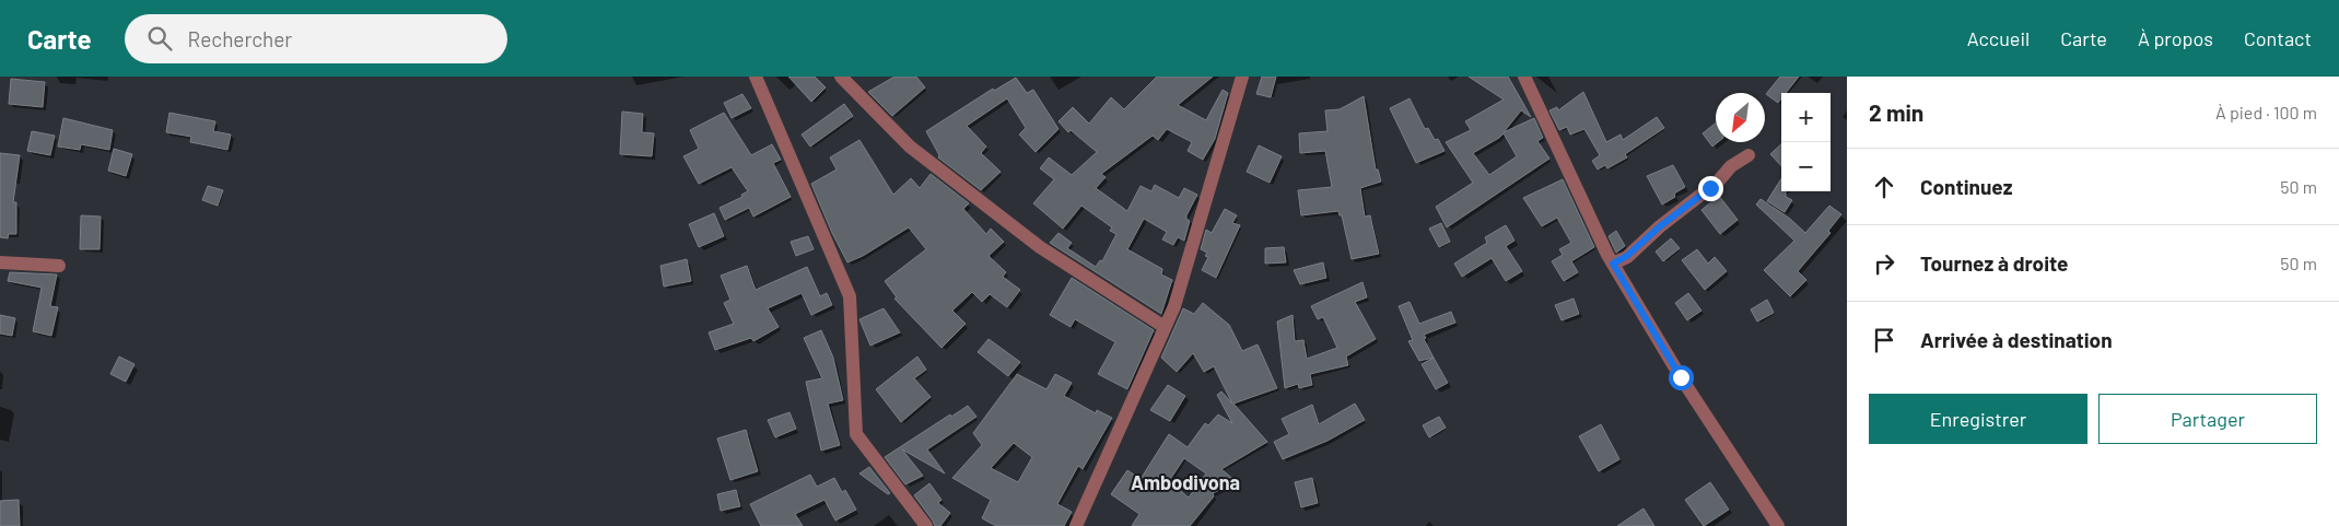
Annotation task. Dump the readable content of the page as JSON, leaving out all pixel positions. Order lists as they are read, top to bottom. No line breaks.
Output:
{"districts":["Ambodivona"],"north":"bottom left","page":{"header":"Carte","search":"Rechercher","nav":["Accueil","Carte","À propos","Contact"],"heading":["2 min","À pied · 100 m"],"map_buttons":["+","−"],"list":[["Continuez","50 m"],["Tournez à droite","50 m"],"Arrivée à destination"],"buttons":["Enregistrer","Partager"]}}
